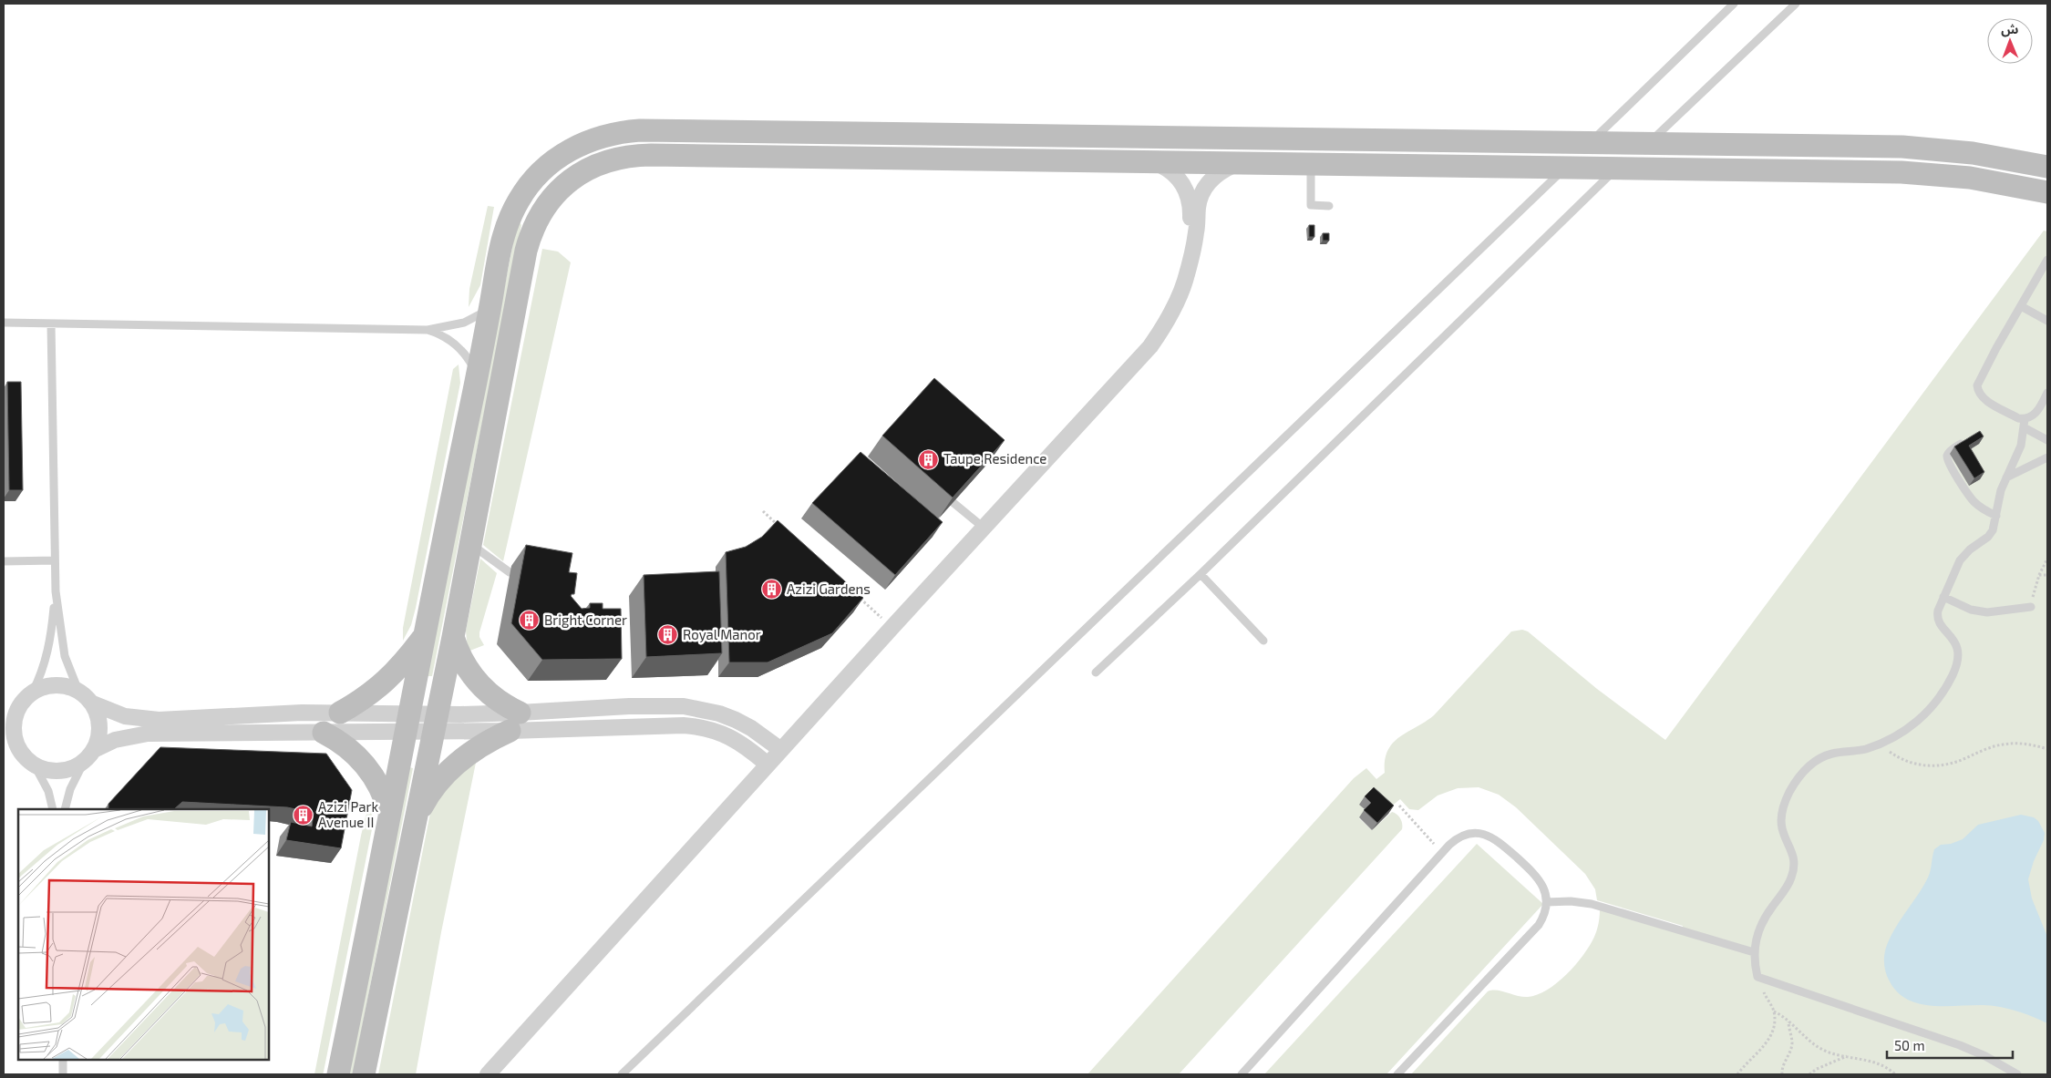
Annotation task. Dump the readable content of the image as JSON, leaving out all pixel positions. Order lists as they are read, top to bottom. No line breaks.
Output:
{"places":{"building":["Taupe Residence","Azizi Gardens","Bright Corner","Royal Manor","Azizi Park Avenue II"]},"scale_bar":"50 m","north":"top"}
